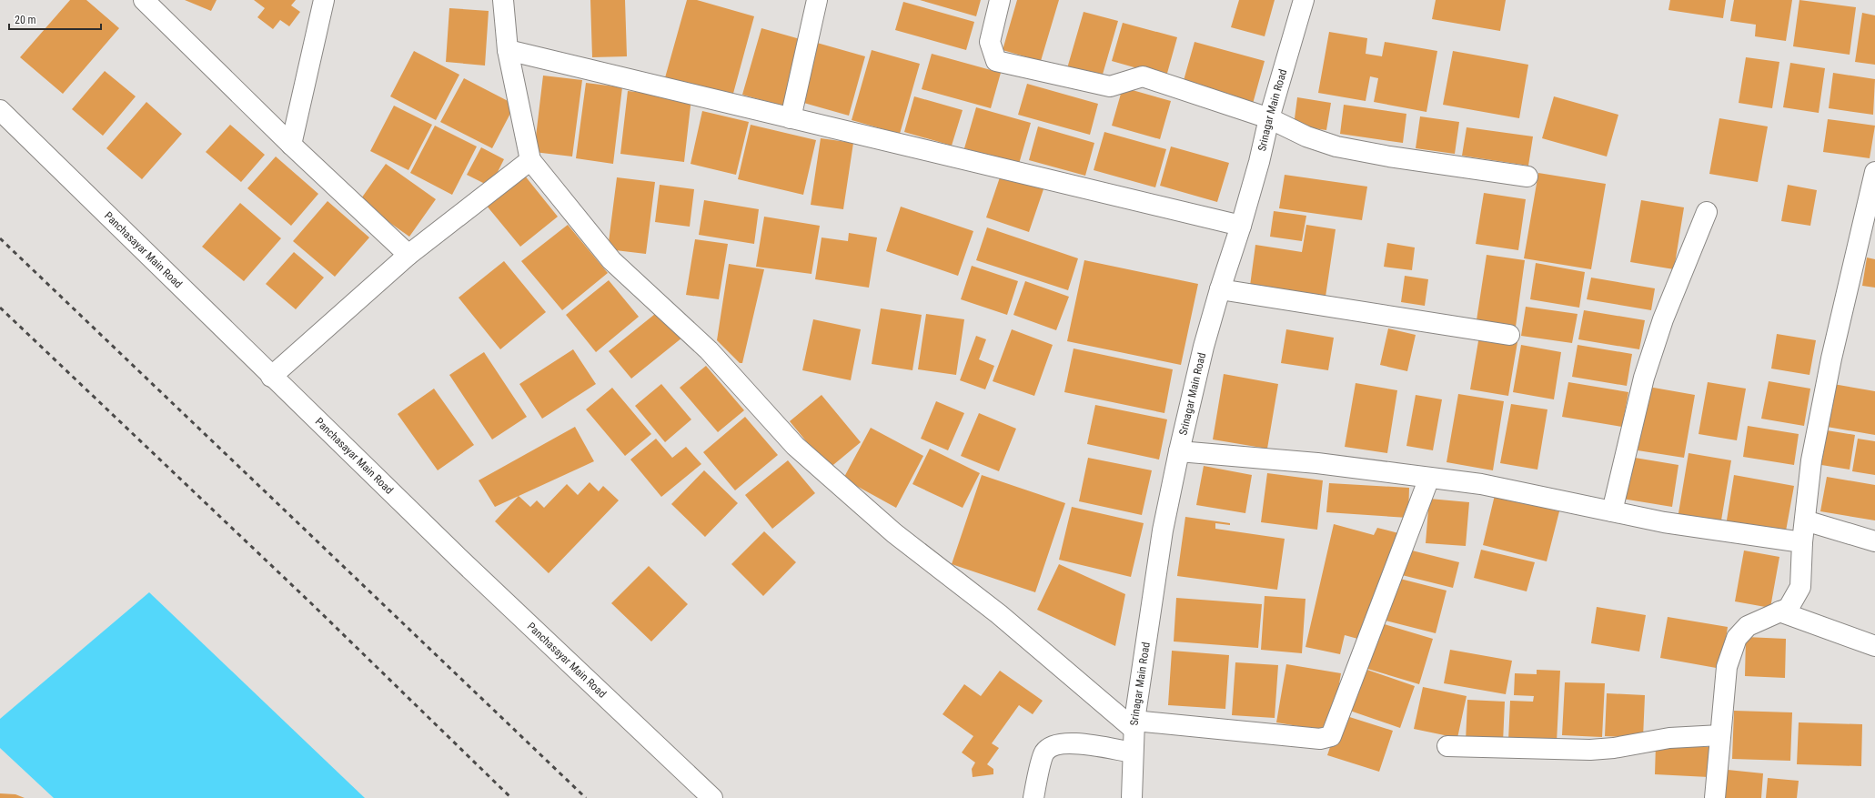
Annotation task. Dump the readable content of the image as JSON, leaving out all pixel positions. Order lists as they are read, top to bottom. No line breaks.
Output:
{"streets":{"street":["Srinagar Main Road","Panchasayar Main Road"]},"scale_bar":"20 m"}
